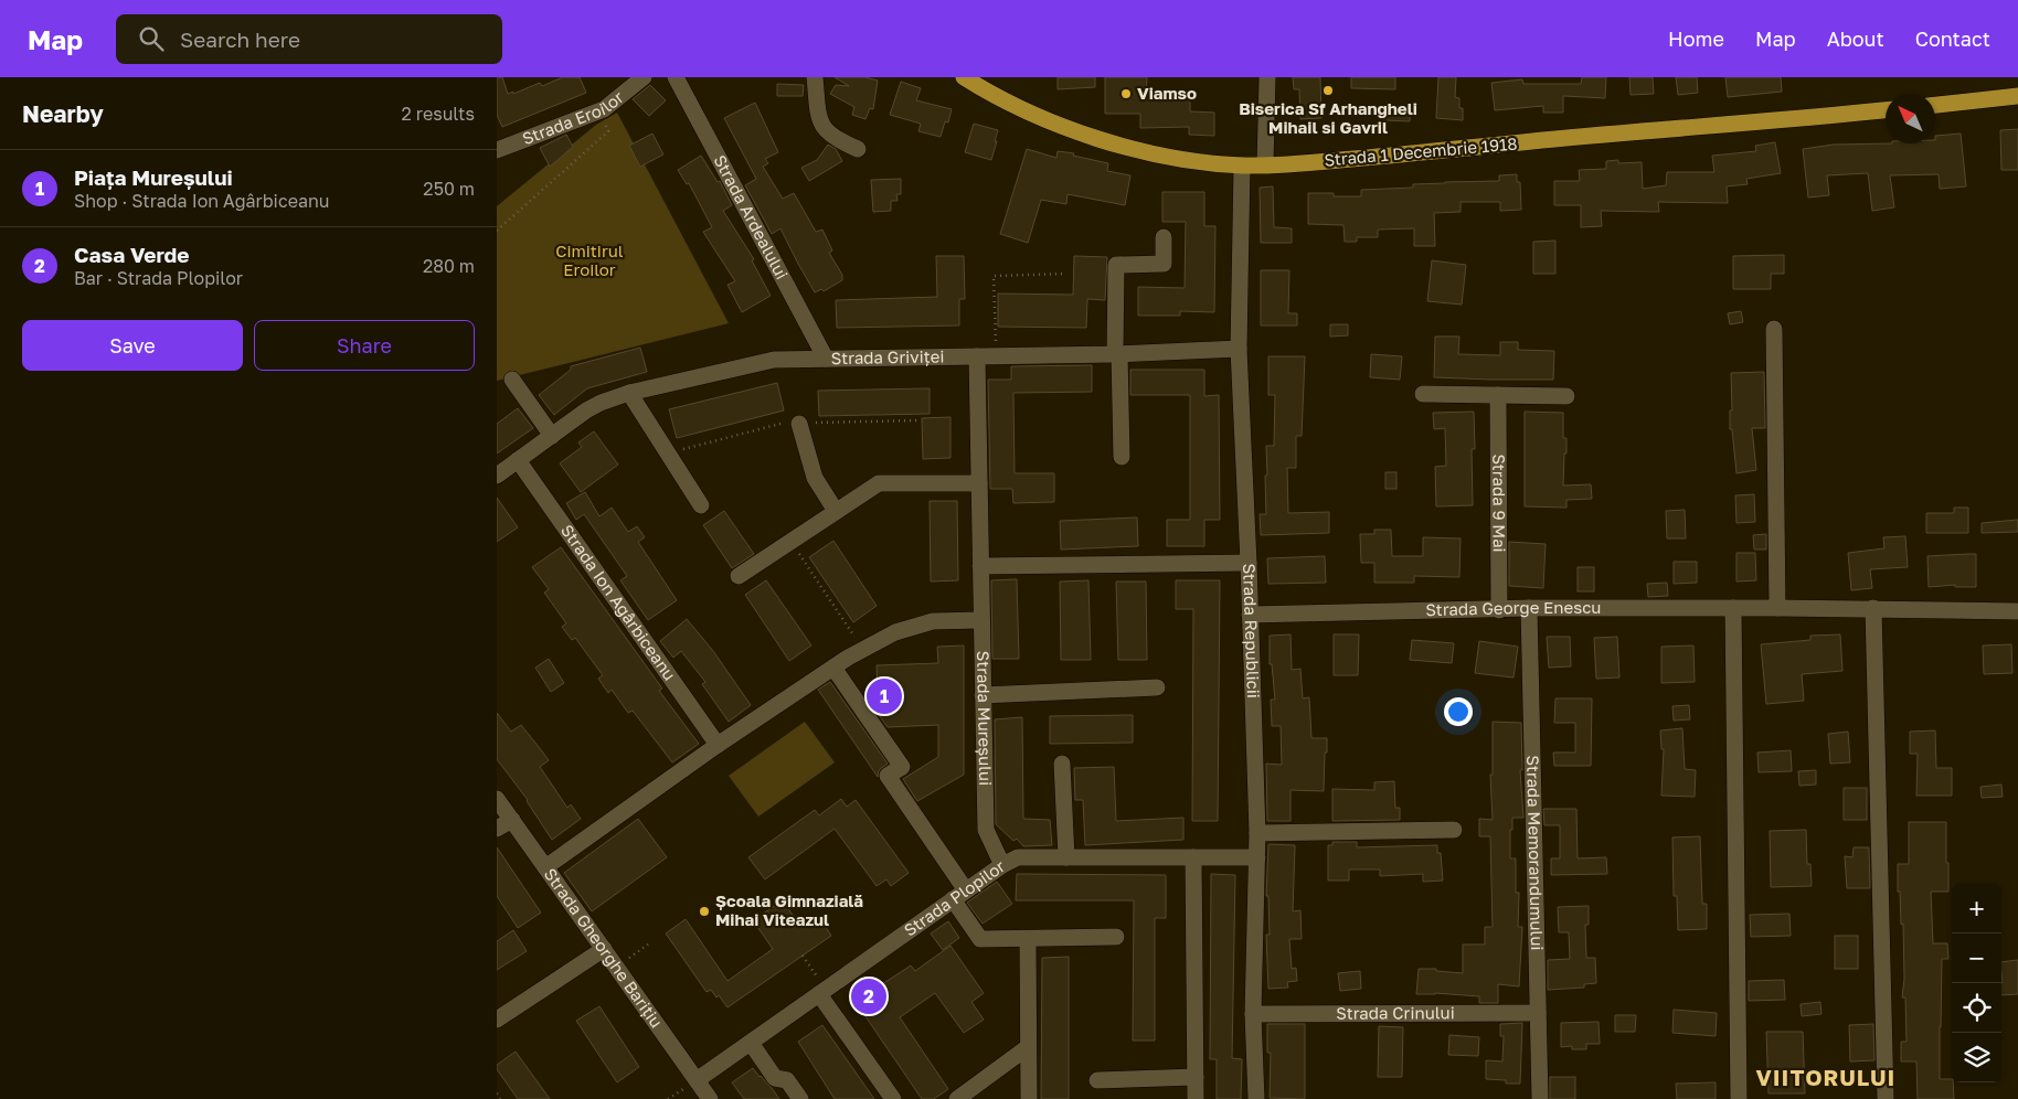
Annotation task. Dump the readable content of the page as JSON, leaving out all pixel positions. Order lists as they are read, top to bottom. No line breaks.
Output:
{"streets":{"main road":["Strada 1 Decembrie 1918"],"street":["Strada Eroilor","Strada Ardealului","Strada Griviței","Strada 9 Mai","Strada Ion Agârbiceanu","Strada George Enescu","Strada Republicii","Strada Mureșului","Strada Memorandumului","Strada Plopilor","Strada Gheorghe Barițiu","Strada Crinului"]},"crossings":[["Strada 1 Decembrie 1918","Strada Republicii"],["Strada Ardealului","Strada Griviței"],["Strada Griviței","Strada Ion Agârbiceanu"],["Strada Griviței","Strada Republicii"],["Strada Griviței","Strada Mureșului"],["Strada 9 Mai","Strada George Enescu"],["Strada George Enescu","Strada Republicii"],["Strada George Enescu","Strada Memorandumului"],["Strada Republicii","Strada Plopilor"],["Strada Republicii","Strada Crinului"],["Strada Mureșului","Strada Plopilor"],["Strada Memorandumului","Strada Crinului"],["Strada Plopilor","Strada Gheorghe Barițiu"]],"districts":["VIITORULUI"],"parks":["Cimitirul Eroilor"],"places":["Biserica Sf Arhangheli Mihail si Gavril","Viamso","Școala Gimnazială Mihai Viteazul"],"north":"top left","page":{"header":"Map","search":"Search here","nav":["Home","Map","About","Contact"],"heading":["Nearby","2 results"],"list":[{"mark":"1","name":"Piața Mureșului","note":"Shop · Strada Ion Agârbiceanu","value":"250 m"},{"mark":"2","name":"Casa Verde","note":"Bar · Strada Plopilor","value":"280 m"}],"buttons":["Save","Share"],"pins":["1","2"],"map_buttons":["+","−"]}}
